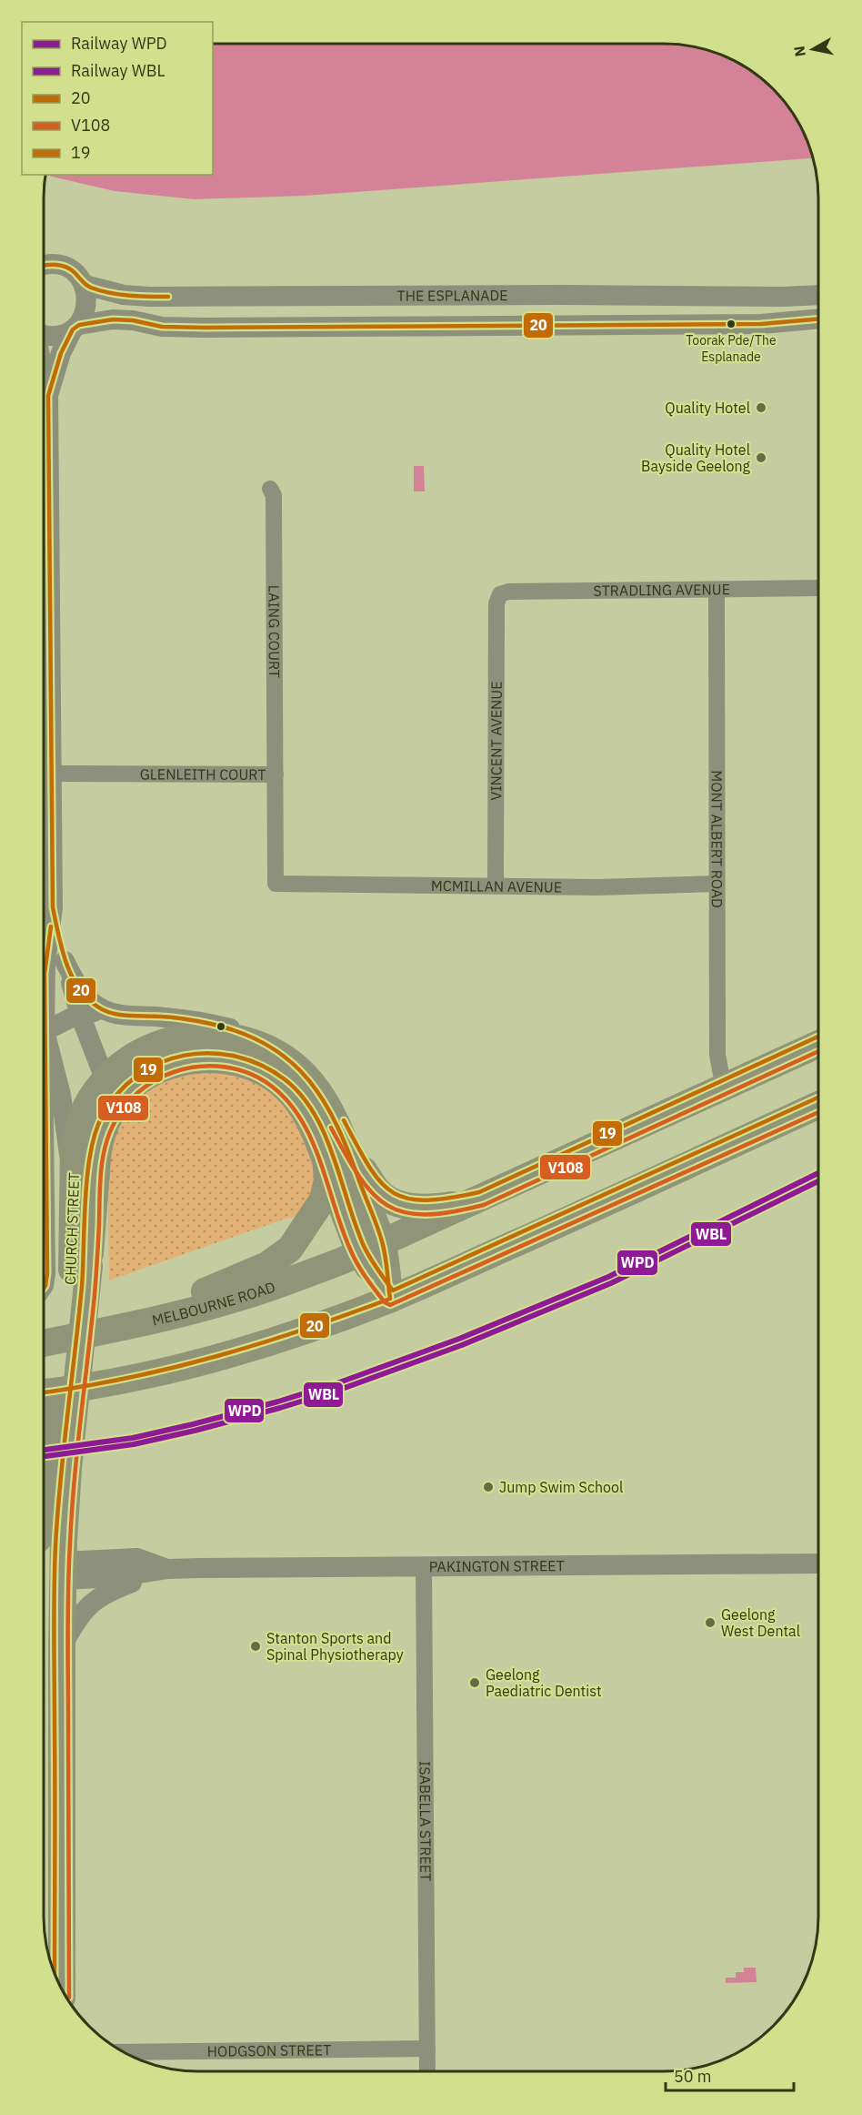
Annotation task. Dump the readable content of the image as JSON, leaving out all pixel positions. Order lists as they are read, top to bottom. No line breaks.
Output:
{"streets":{"highway":["CHURCH STREET","MELBOURNE ROAD"],"street":["THE ESPLANADE","STRADLING AVENUE","LAING COURT","VINCENT AVENUE","GLENLEITH COURT","MONT ALBERT ROAD","MCMILLAN AVENUE","PAKINGTON STREET","ISABELLA STREET","HODGSON STREET"]},"crossings":[["STRADLING AVENUE","VINCENT AVENUE"],["STRADLING AVENUE","MONT ALBERT ROAD"],["LAING COURT","GLENLEITH COURT"],["VINCENT AVENUE","MCMILLAN AVENUE"],["GLENLEITH COURT","MCMILLAN AVENUE"],["MONT ALBERT ROAD","MCMILLAN AVENUE"],["CHURCH STREET","MELBOURNE ROAD"],["CHURCH STREET","PAKINGTON STREET"],["PAKINGTON STREET","ISABELLA STREET"],["ISABELLA STREET","HODGSON STREET"]],"places":["Toorak Pde/The Esplanade","Quality Hotel","Quality Hotel Bayside Geelong","Jump Swim School","Geelong West Dental","Stanton Sports and Spinal Physiotherapy","Geelong Paediatric Dentist"],"lines":["transit line 20","transit line 19","transit line V108","rail line WPD","rail line WBL"],"legend":["Railway WPD","Railway WBL","20","V108","19"],"scale_bar":"50 m","north":"left"}
